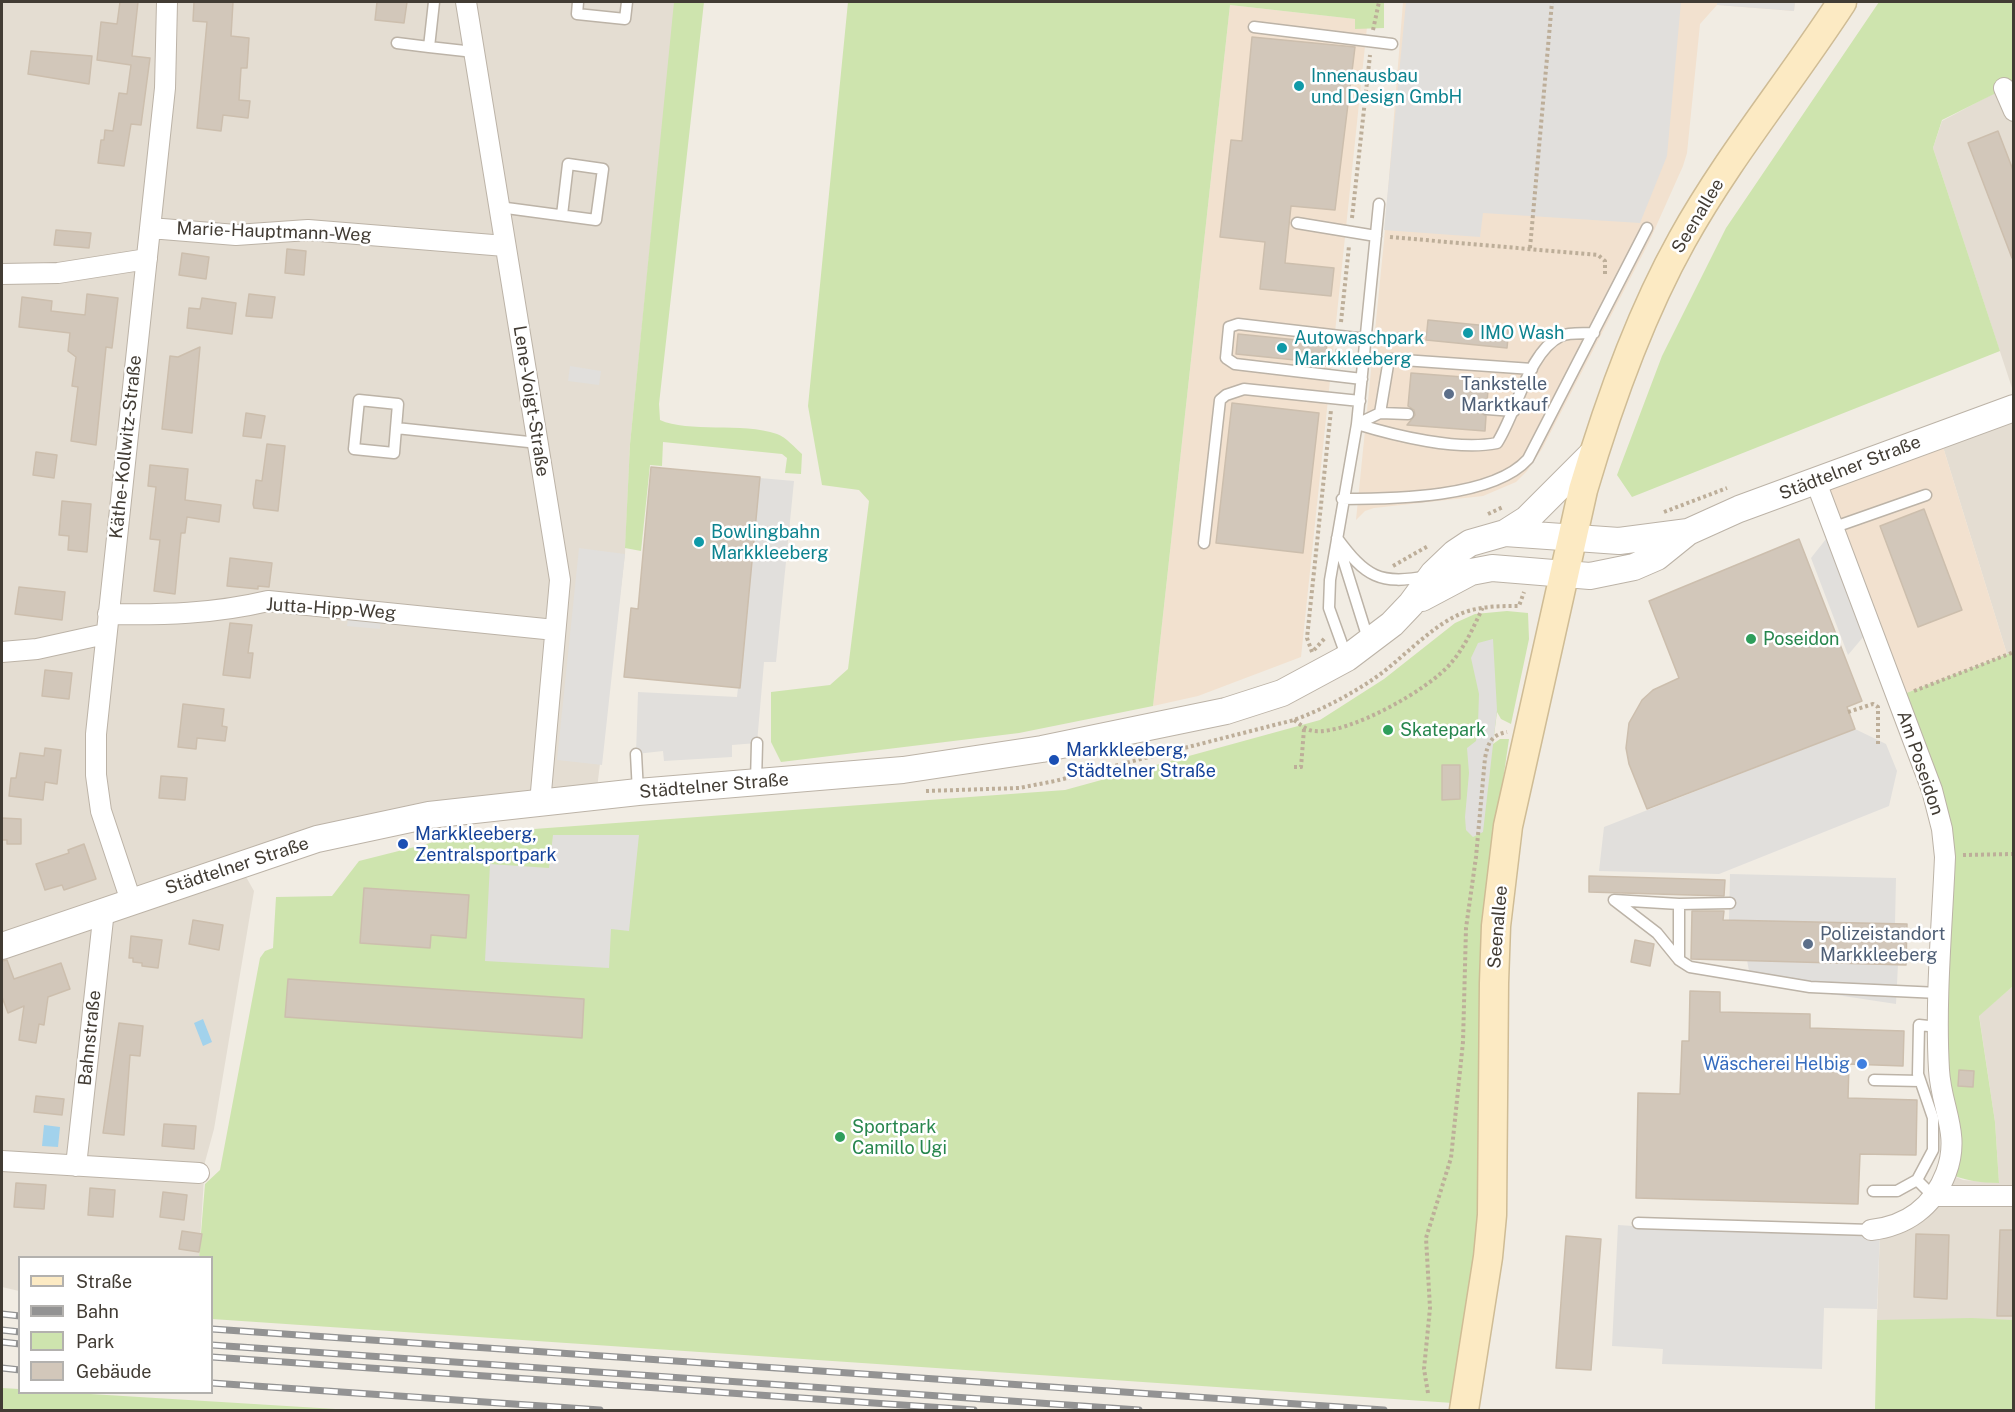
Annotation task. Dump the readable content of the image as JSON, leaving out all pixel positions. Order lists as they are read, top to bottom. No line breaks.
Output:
{"streets":{"main road":["Seenallee"],"street":["Marie-Hauptmann-Weg","Lene-Voigt-Straße","Käthe-Kollwitz-Straße","Städtelner Straße","Jutta-Hipp-Weg","Am Poseidon","Bahnstraße"]},"crossings":[["Seenallee","Städtelner Straße"],["Marie-Hauptmann-Weg","Lene-Voigt-Straße"],["Marie-Hauptmann-Weg","Käthe-Kollwitz-Straße"],["Lene-Voigt-Straße","Städtelner Straße"],["Lene-Voigt-Straße","Jutta-Hipp-Weg"],["Käthe-Kollwitz-Straße","Städtelner Straße"],["Käthe-Kollwitz-Straße","Jutta-Hipp-Weg"],["Städtelner Straße","Am Poseidon"],["Städtelner Straße","Bahnstraße"]],"places":["Innenausbau und Design GmbH","IMO Wash","Autowaschpark Markkleeberg","Tankstelle Marktkauf","Bowlingbahn Markkleeberg","Poseidon","Skatepark","Markkleeberg, Städtelner Straße","Markkleeberg, Zentralsportpark","Polizeistandort Markkleeberg","Wäscherei Helbig","Sportpark Camillo Ugi"],"legend":["Straße","Bahn","Park","Gebäude"]}
